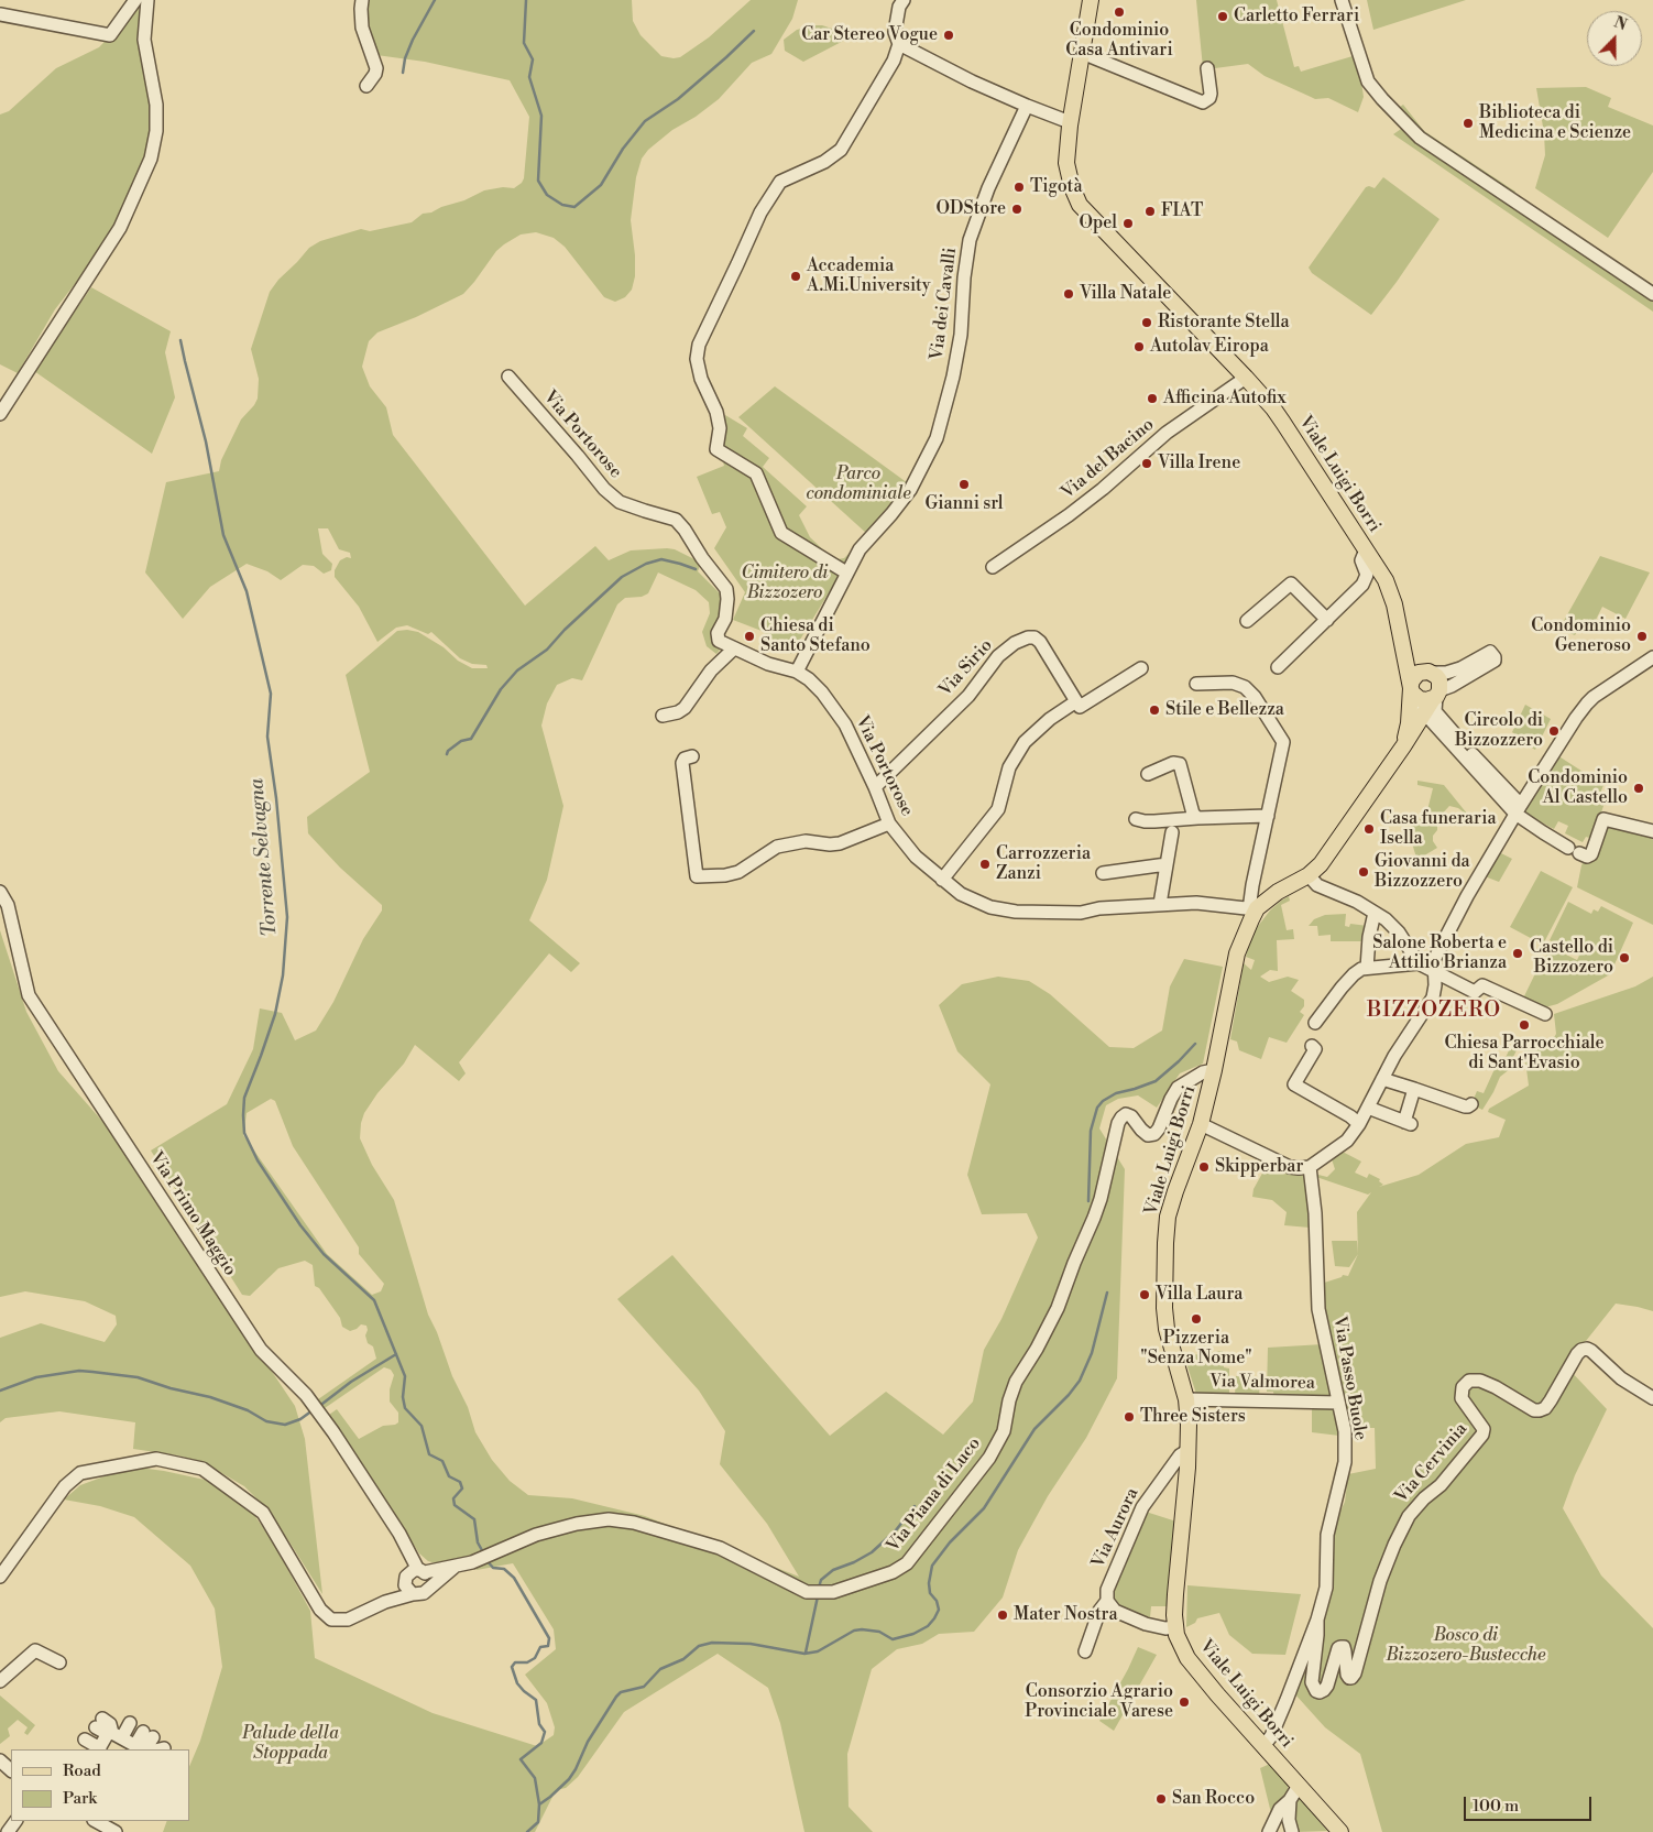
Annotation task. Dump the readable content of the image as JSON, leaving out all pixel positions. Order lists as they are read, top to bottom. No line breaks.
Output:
{"streets":{"main road":["Viale Luigi Borri"],"street":["Via dei Cavalli","Via Portorose","Via del Bacino","Via Sirio","Via Primo Maggio","Via Passo Buole","Via Valmorea","Via Cervinia","Via Piana di Luco","Via Aurora"]},"crossings":[["Via dei Cavalli","Via Portorose"],["Via Portorose","Viale Luigi Borri"],["Via Portorose","Via Sirio"],["Via del Bacino","Viale Luigi Borri"],["Viale Luigi Borri","Via Passo Buole"],["Viale Luigi Borri","Via Valmorea"],["Viale Luigi Borri","Via Piana di Luco"],["Viale Luigi Borri","Via Aurora"],["Via Passo Buole","Via Valmorea"],["Via Passo Buole","Via Cervinia"]],"districts":["BIZZOZERO"],"water":["Torrente Selvagna"],"parks":["Parco condominiale","Cimitero di Bizzozero","Bosco di Bizzozero-Bustecche","Palude della Stoppada"],"places":["Condominio Casa Antivari","Carletto Ferrari","Car Stereo Vogue","Biblioteca di Medicina e Scienze","Tigotà","ODStore","FIAT","Opel","Accademia A.Mi.University","Villa Natale","Ristorante Stella","Autolav Eiropa","Afficina Autofix","Villa Irene","Gianni srl","Chiesa di Santo Stefano","Condominio Generoso","Stile e Bellezza","Circolo di Bizzozzero","Condominio Al Castello","Casa funeraria Isella","Carrozzeria Zanzi","Giovanni da Bizzozzero","Salone Roberta e Attilio Brianza","Castello di Bizzozero","Chiesa Parrocchiale di Sant'Evasio","Skipperbar","Villa Laura","Pizzeria \"Senza Nome\"","Three Sisters","Mater Nostra","Consorzio Agrario Provinciale Varese","San Rocco"],"legend":["Road","Park"],"scale_bar":"100 m","north":"top"}
